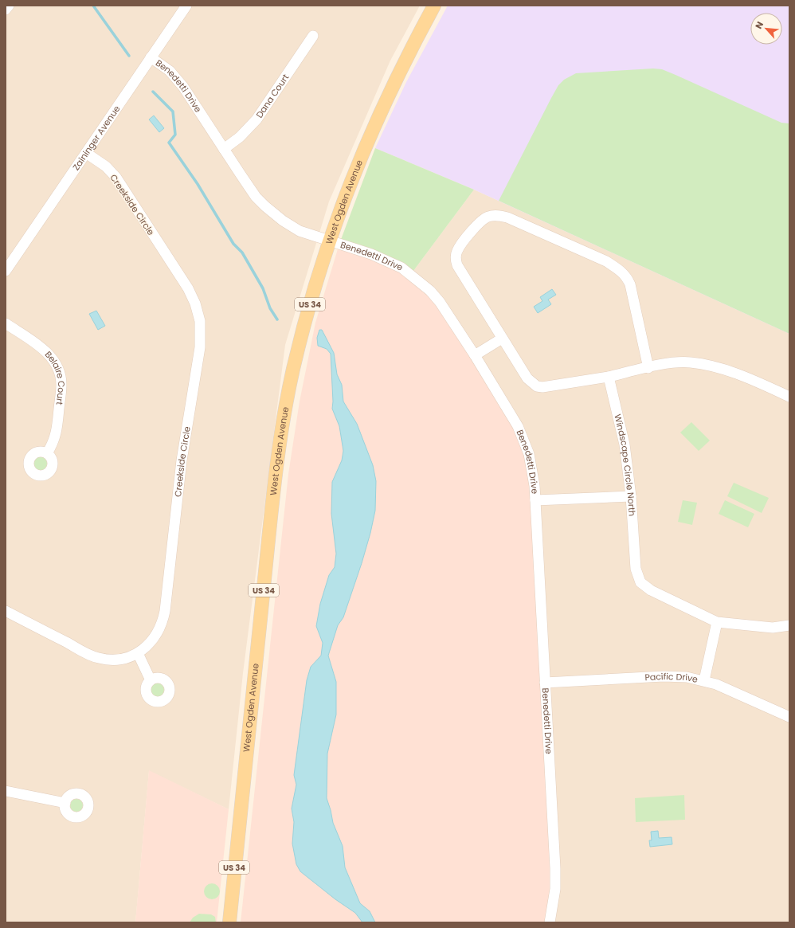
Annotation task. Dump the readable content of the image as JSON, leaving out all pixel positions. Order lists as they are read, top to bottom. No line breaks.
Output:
{"streets":{"main road":["West Ogden Avenue","US 34"],"street":["Benedetti Drive","Dana Court","Zaininger Avenue","Creekside Circle","Belaire Court","Windscape Circle North","Pacific Drive"]},"crossings":[["Benedetti Drive","Dana Court"],["Benedetti Drive","Zaininger Avenue"],["Benedetti Drive","West Ogden Avenue"],["Benedetti Drive","Windscape Circle North"],["Benedetti Drive","Pacific Drive"],["Zaininger Avenue","Creekside Circle"]],"north":"top left"}
